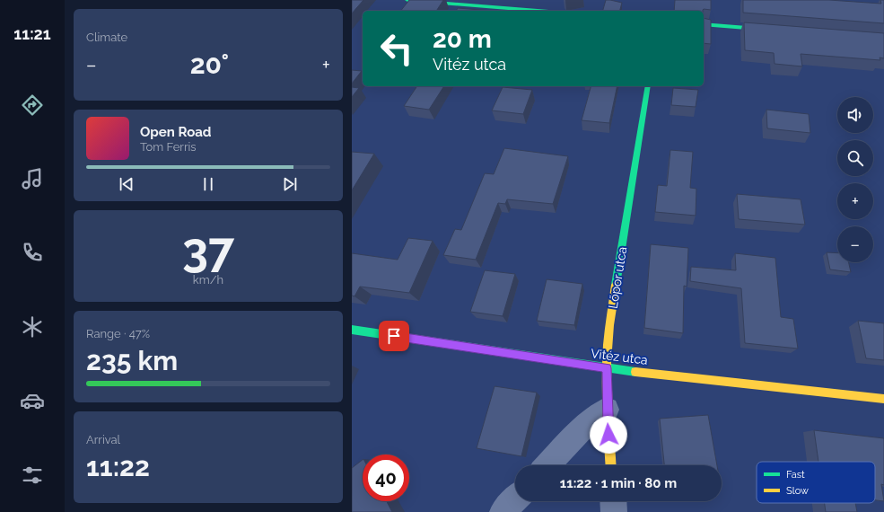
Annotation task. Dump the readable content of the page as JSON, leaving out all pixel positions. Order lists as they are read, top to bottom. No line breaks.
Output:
{"streets":{"street":["Lőpor utca","Vitéz utca"]},"crossings":[["Lőpor utca","Vitéz utca"]],"legend":["Fast","Slow"],"page":{"tabs":"11:21","tile":["Climate",["37","km/h"],["Range · 47%","235 km"],["Arrival","11:22"]],"turn":["20 m","Vitéz utca"],"heat":["−","20°","+"],"map_buttons":["+","−"],"song":["Open Road","Tom Ferris"],"limit":"40","trip":"11:22 · 1 min · 80 m"}}
